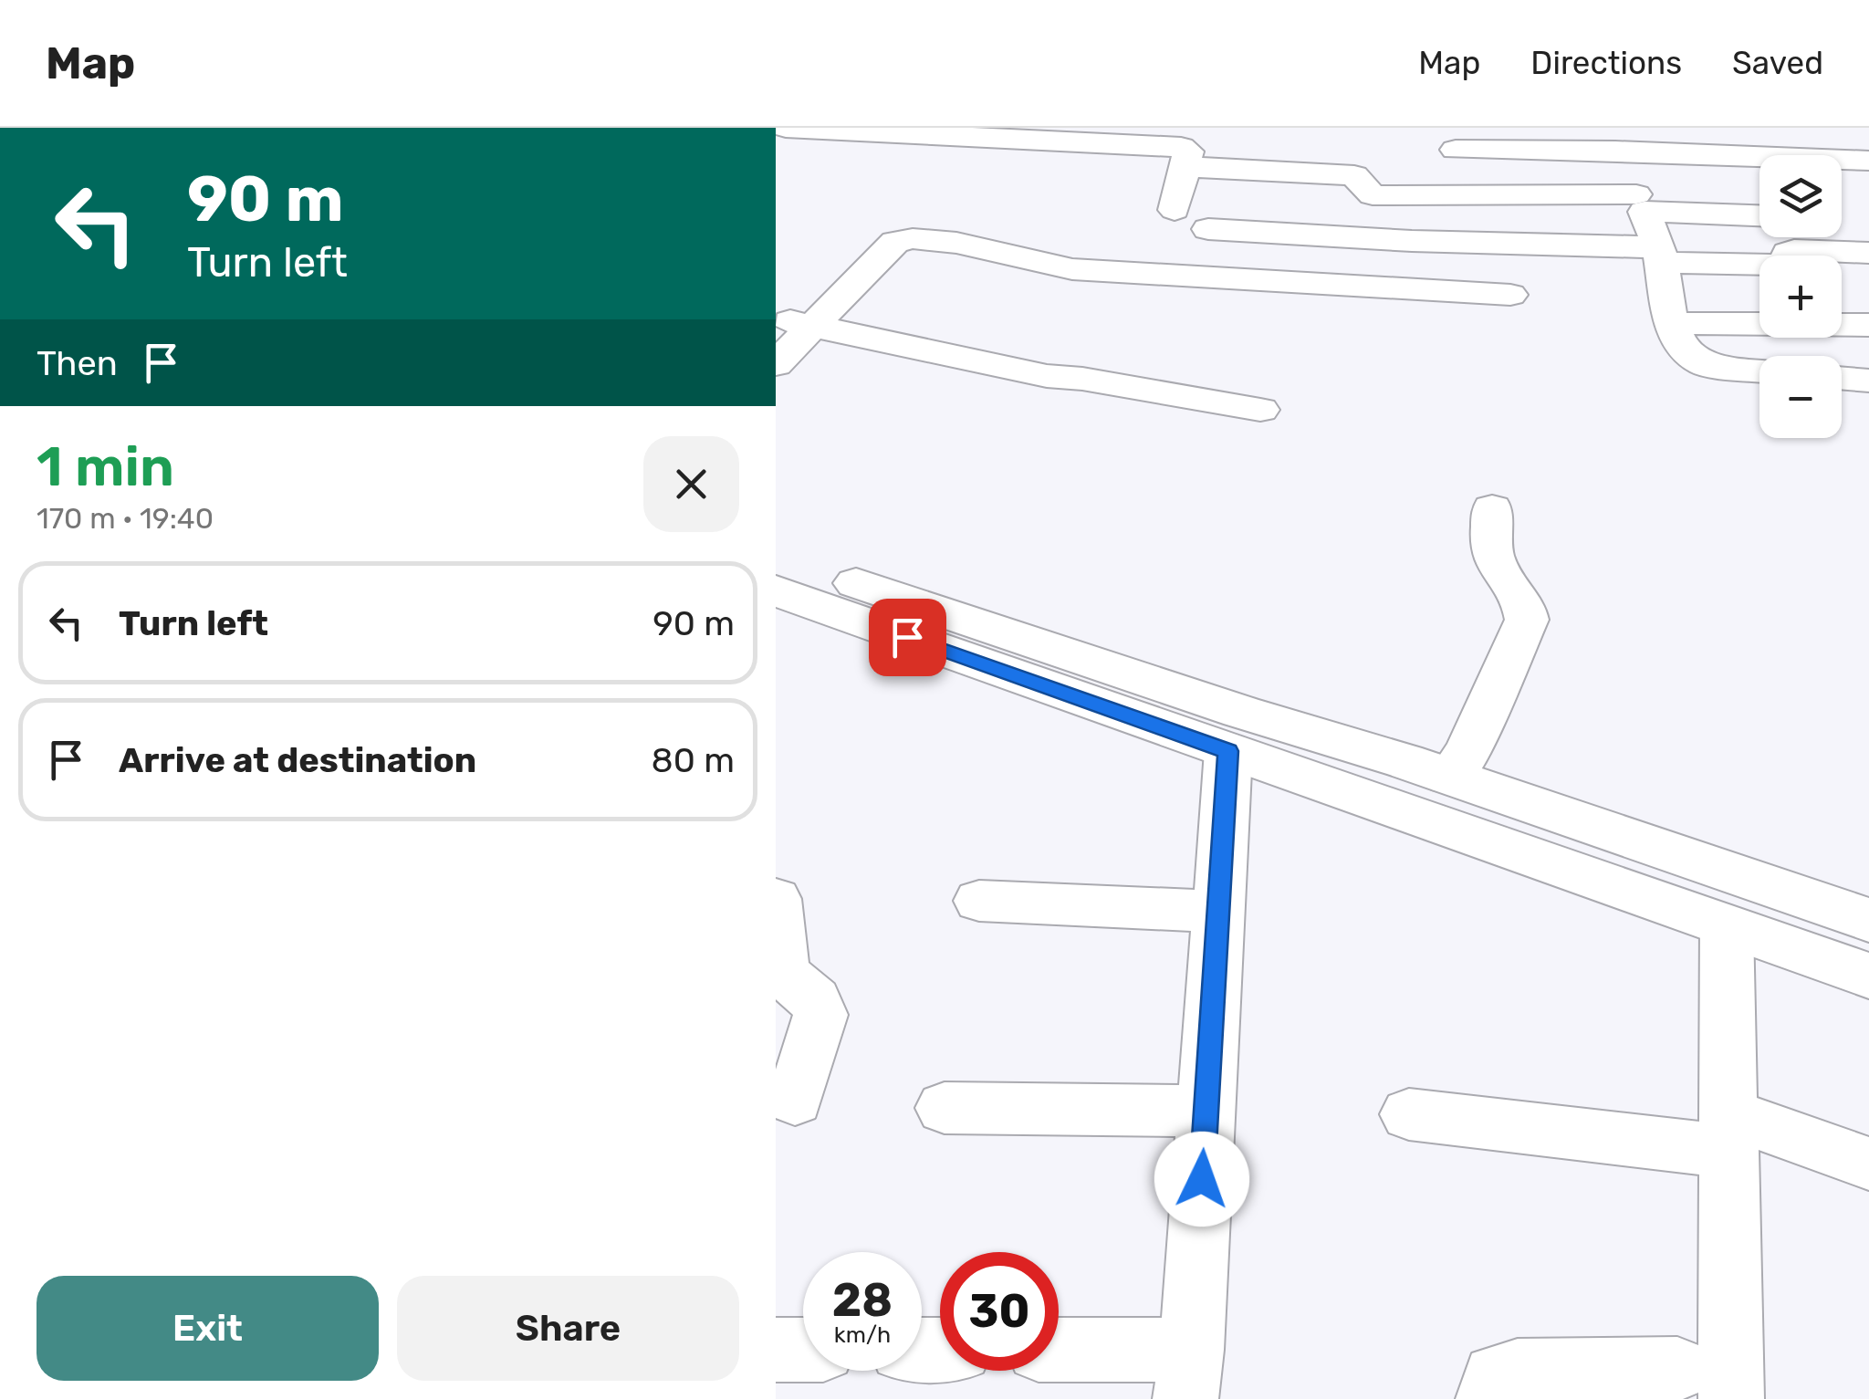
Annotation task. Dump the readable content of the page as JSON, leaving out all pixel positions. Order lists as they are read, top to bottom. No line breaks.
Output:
{"page":{"header":"Map","nav":["Map","Directions","Saved"],"turn":["90 m","Turn left"],"map_buttons":["+","−"],"then":"Then","heading":["1 min","170 m · 19:40"],"list":[{"name":"Turn left","value":"90 m"},{"name":"Arrive at destination","value":"80 m"}],"speed":"28 km/h","limit":"30","buttons":["Exit","Share"]}}
